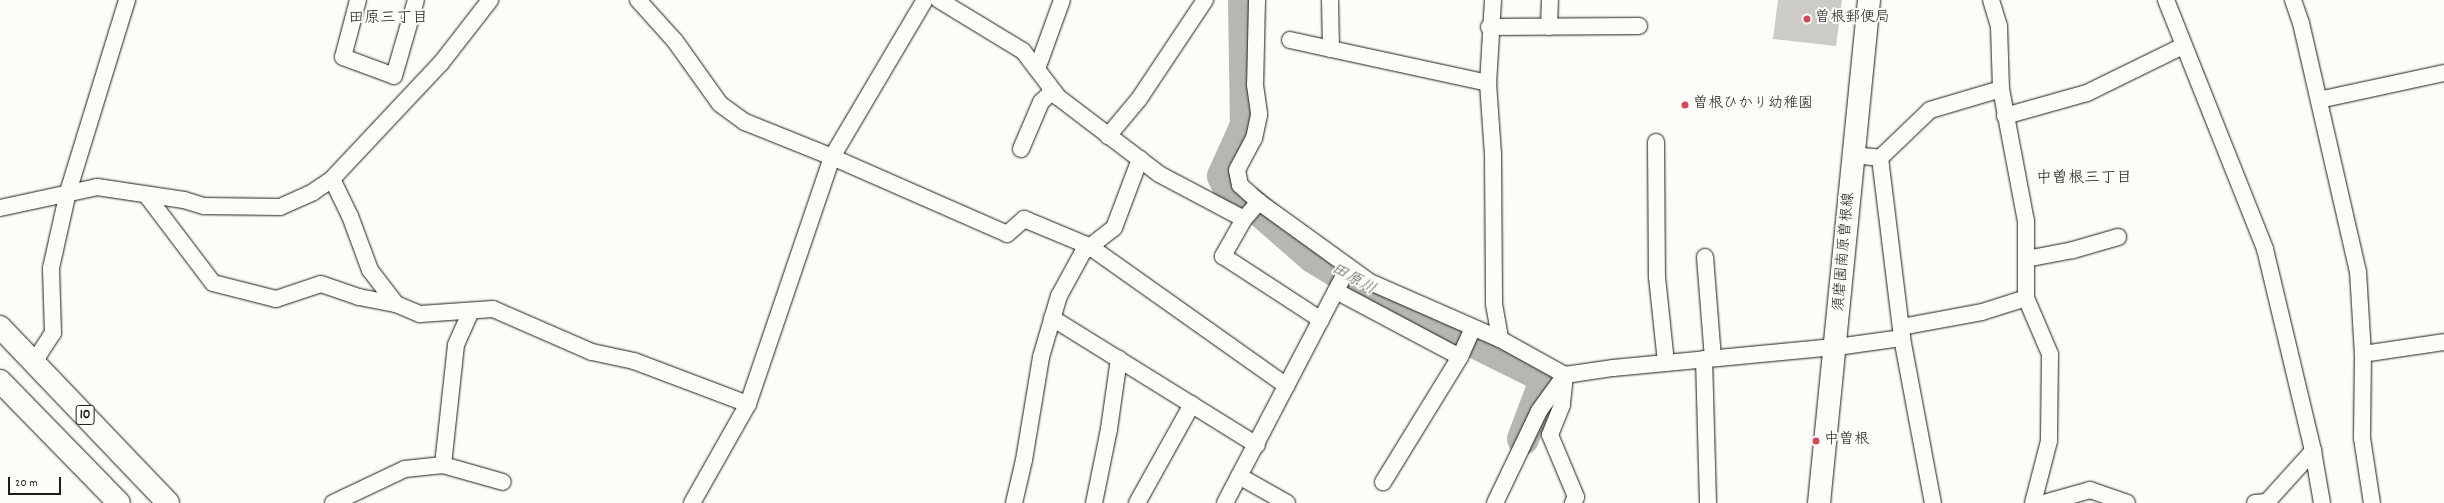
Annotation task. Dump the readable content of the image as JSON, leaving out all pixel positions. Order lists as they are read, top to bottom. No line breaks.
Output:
{"streets":{"main road":["須磨園南原曽根線","10"]},"districts":["田原三丁目","中曽根三丁目"],"water":["田原川"],"places":["曽根郵便局","曽根ひかり幼稚園","中曽根"],"scale_bar":"20 m"}
